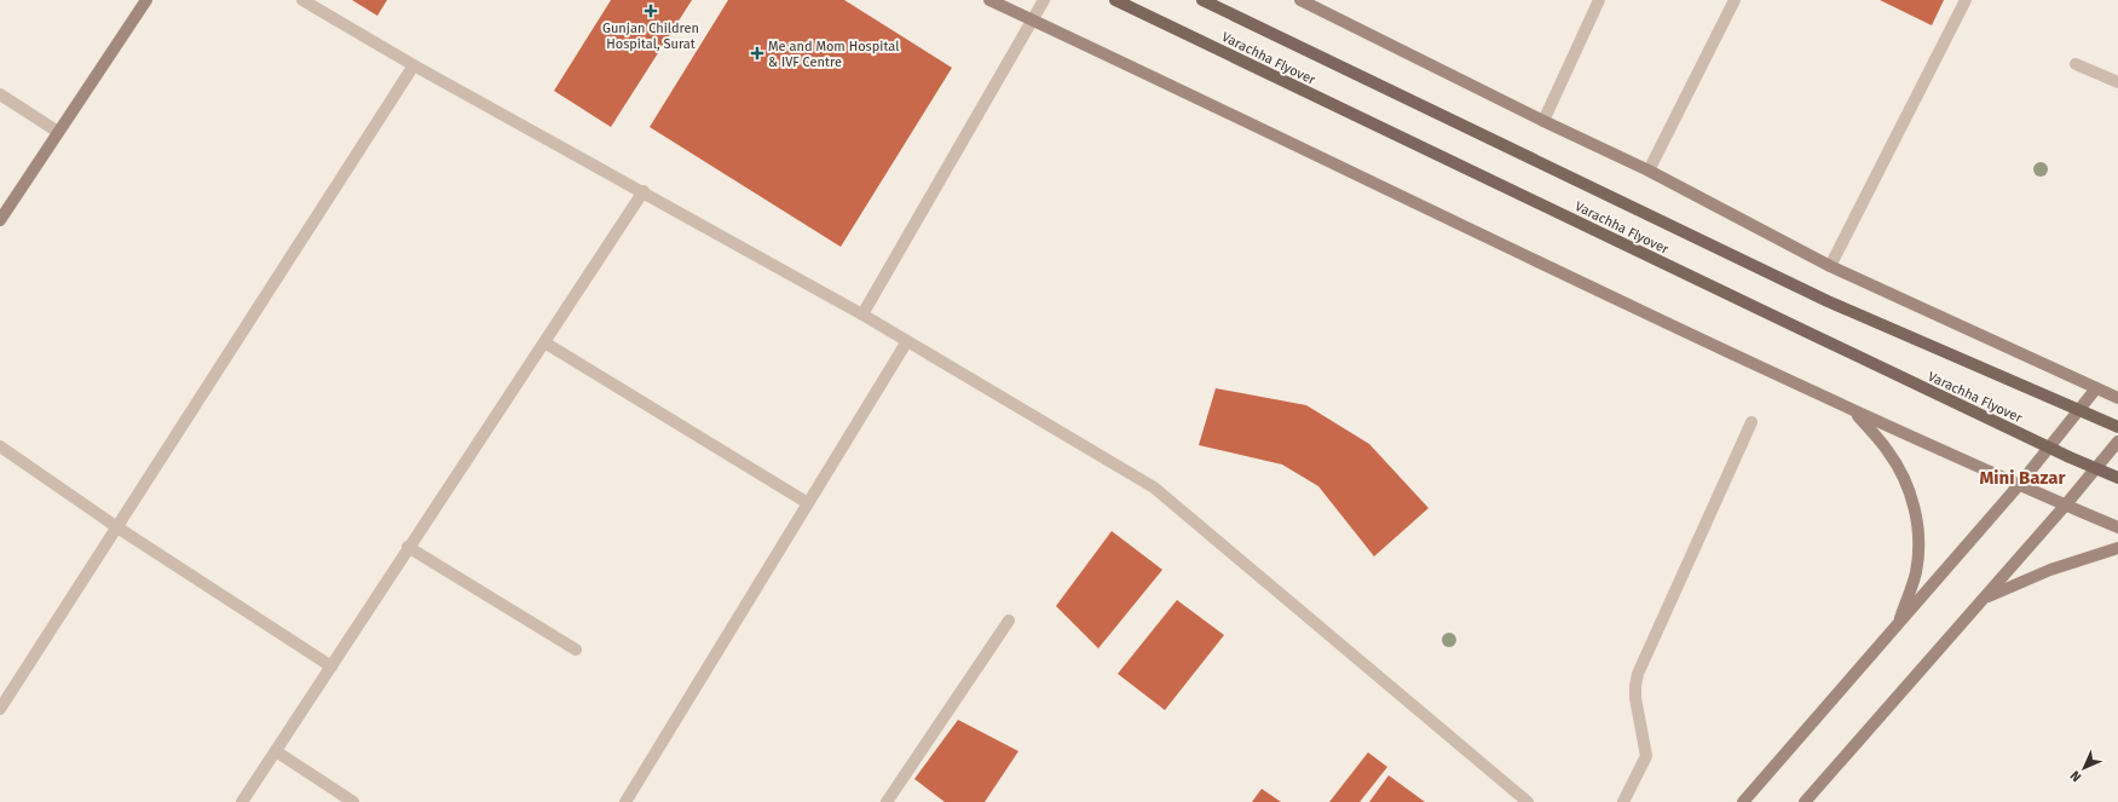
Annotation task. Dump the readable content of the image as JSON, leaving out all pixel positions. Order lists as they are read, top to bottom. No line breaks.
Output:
{"streets":{"main road":["Varachha Flyover"]},"districts":["Mini Bazar"],"places":{"health":["Gunjan Children Hospital, Surat","Me and Mom Hospital & IVF Centre"]},"north":"bottom left"}
